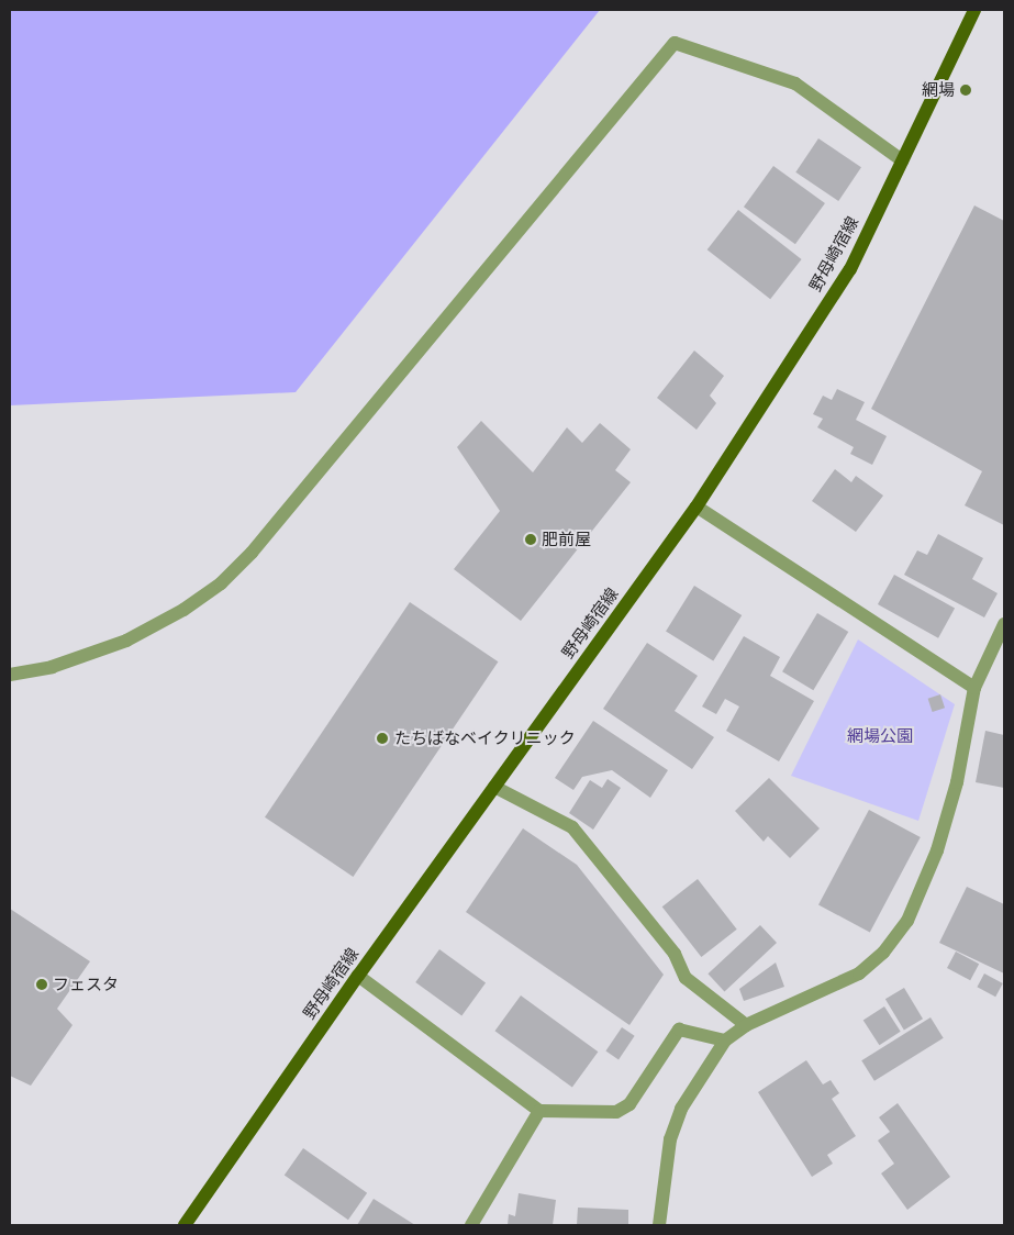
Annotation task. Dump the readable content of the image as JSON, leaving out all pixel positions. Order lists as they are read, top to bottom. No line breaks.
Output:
{"streets":{"main road":["野母崎宿線"]},"parks":["網場公園"],"places":["網場","肥前屋","たちばなベイクリニック","フェスタ"]}
